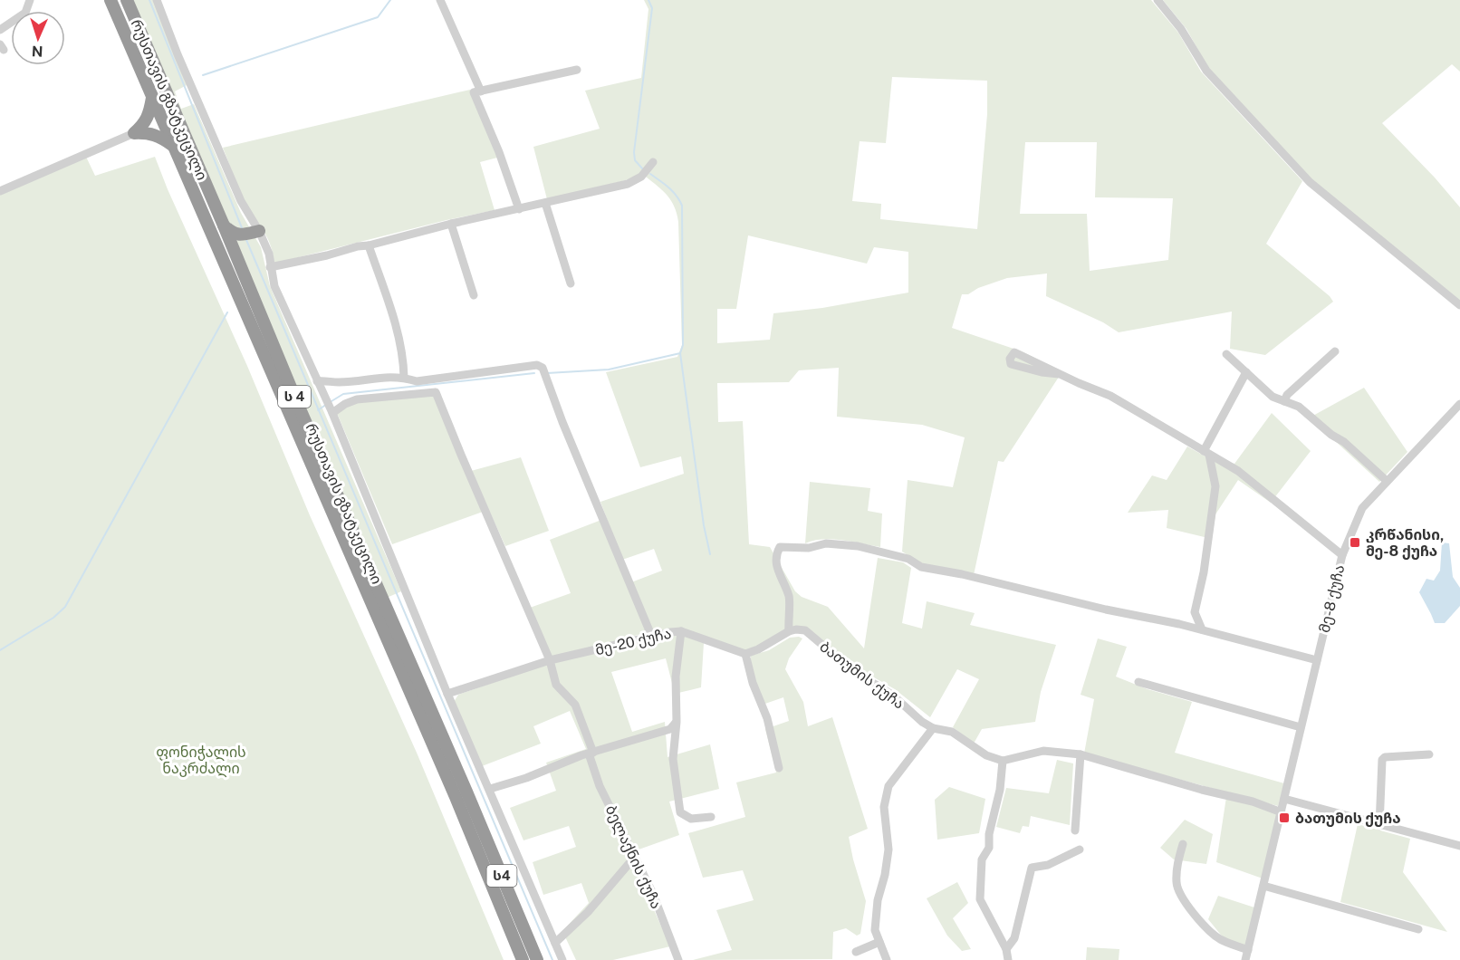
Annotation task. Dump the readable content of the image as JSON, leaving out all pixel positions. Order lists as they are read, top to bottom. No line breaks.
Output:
{"streets":{"highway":["რუსთავის გზატკეცილი","ს 4","ს4"],"street":["მე-8 ქუჩა","მე-20 ქუჩა","ბათუმის ქუჩა","ბელაქნის ქუჩა"]},"crossings":[["მე-20 ქუჩა","ბელაქნის ქუჩა"]],"parks":["ფონიჭალის ნაკრძალი"],"places":{"transit":["კრწანისი, მე-8 ქუჩა","ბათუმის ქუჩა"]},"north":"bottom"}
